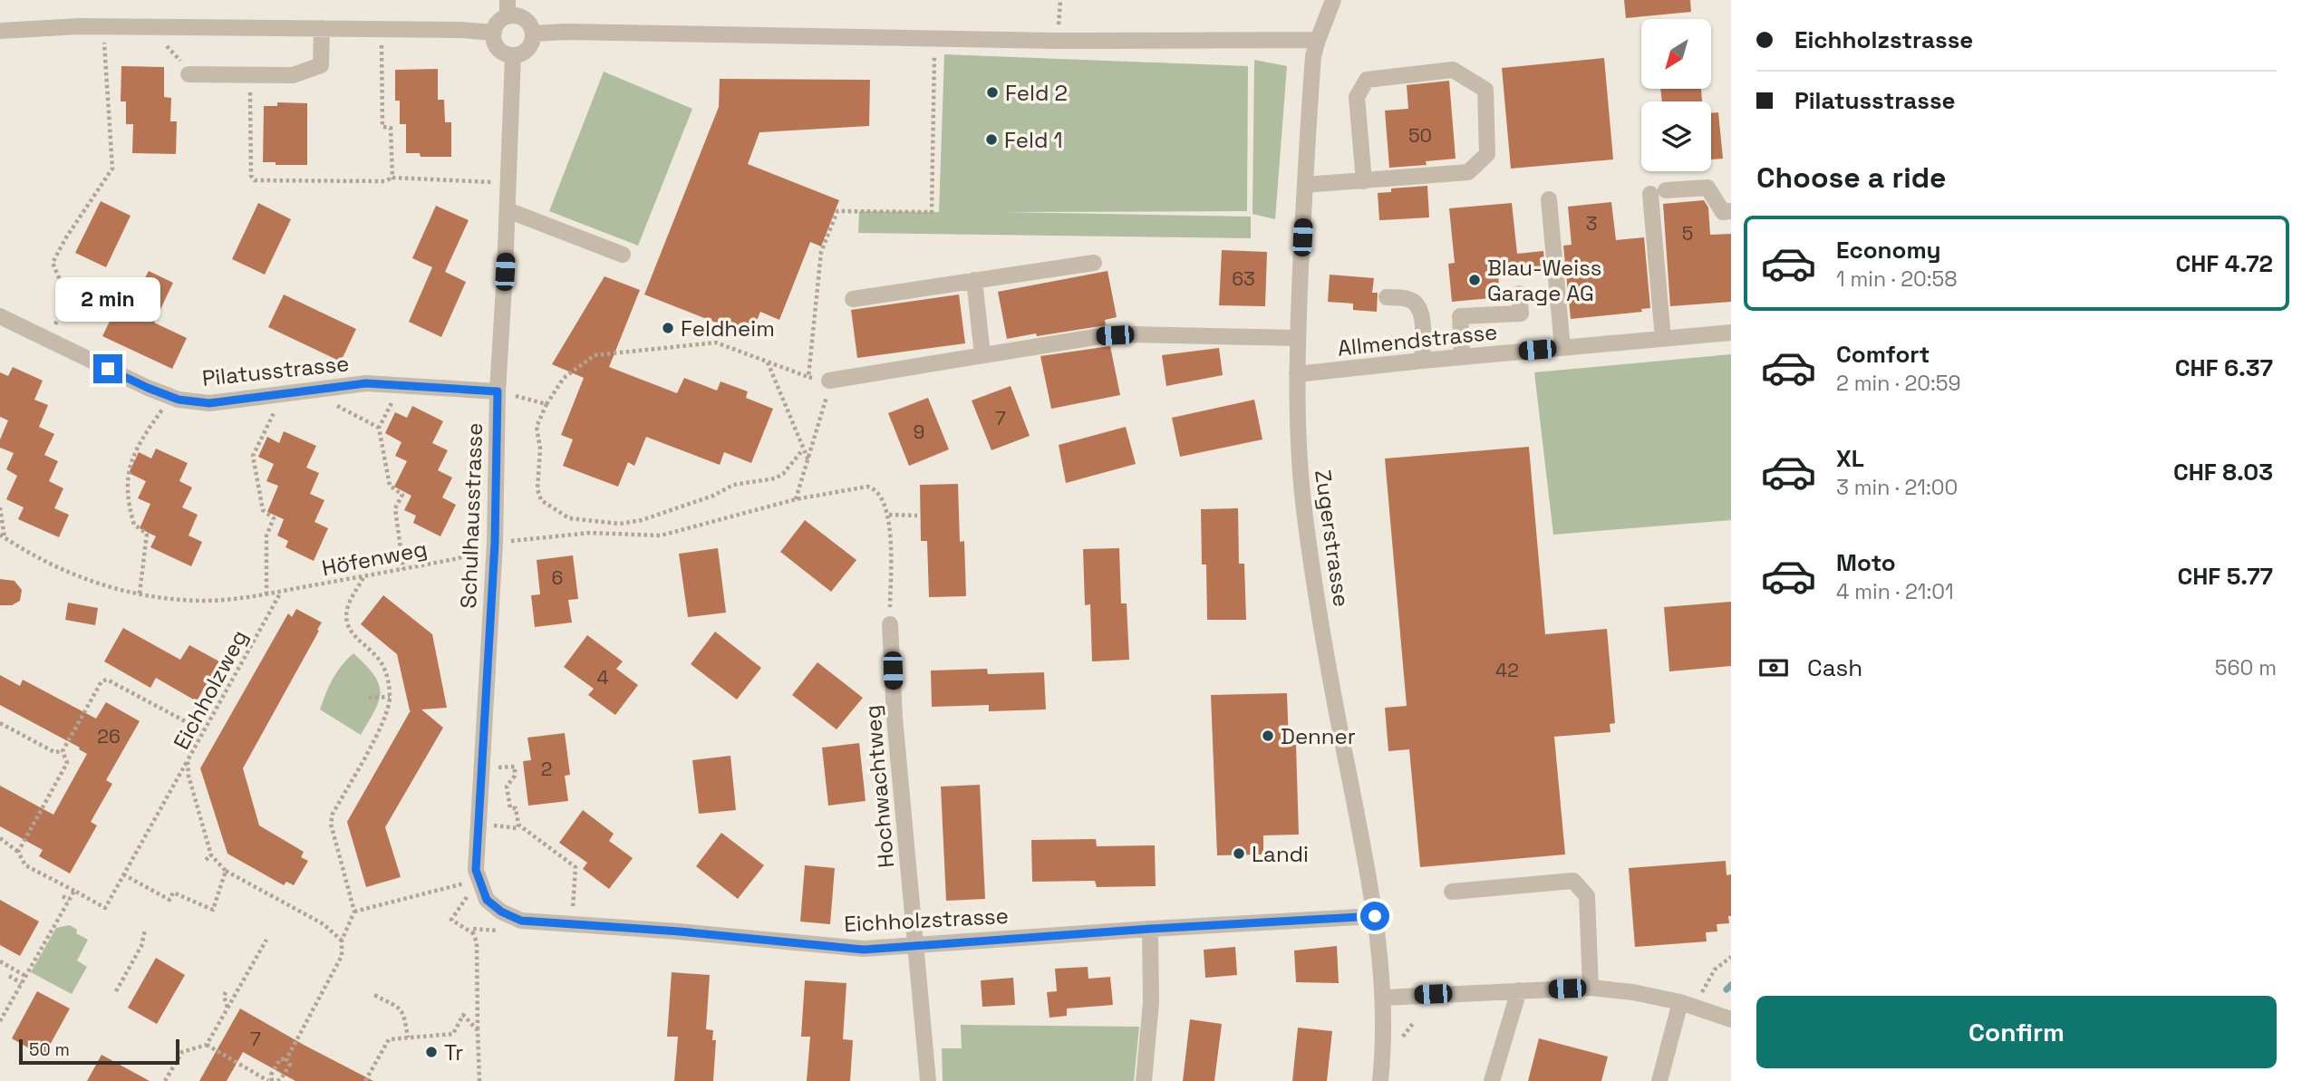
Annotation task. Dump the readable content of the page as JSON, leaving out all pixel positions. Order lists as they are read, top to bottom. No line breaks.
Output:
{"streets":{"street":["Allmendstrasse","Pilatusstrasse","Schulhausstrasse","Zugerstrasse","Hochwachtweg","Eichholzstrasse"],"path":["Höfenweg","Eichholzweg"]},"crossings":[["Allmendstrasse","Zugerstrasse"],["Pilatusstrasse","Schulhausstrasse"],["Schulhausstrasse","Höfenweg"],["Schulhausstrasse","Eichholzstrasse"],["Zugerstrasse","Eichholzstrasse"],["Höfenweg","Eichholzweg"],["Hochwachtweg","Eichholzstrasse"]],"places":["Feld 2","Feld 1","Blau-Weiss Garage AG","Feldheim","Denner","Landi","Tr"],"house_numbers":["50","3","5","63","7","9","6","42","4","26","2","7"],"scale_bar":"50 m","north":"bottom left","page":{"banner":["Eichholzstrasse","Pilatusstrasse"],"heading":"Choose a ride","list":[{"name":"Economy","note":"1 min · 20:58","value":"CHF 4.72"},{"name":"Comfort","note":"2 min · 20:59","value":"CHF 6.37"},{"name":"XL","note":"3 min · 21:00","value":"CHF 8.03"},{"name":"Moto","note":"4 min · 21:01","value":"CHF 5.77"}],"bubble":"2 min","pay":["Cash","560 m"],"buttons":"Confirm","scale":"50 m"}}
